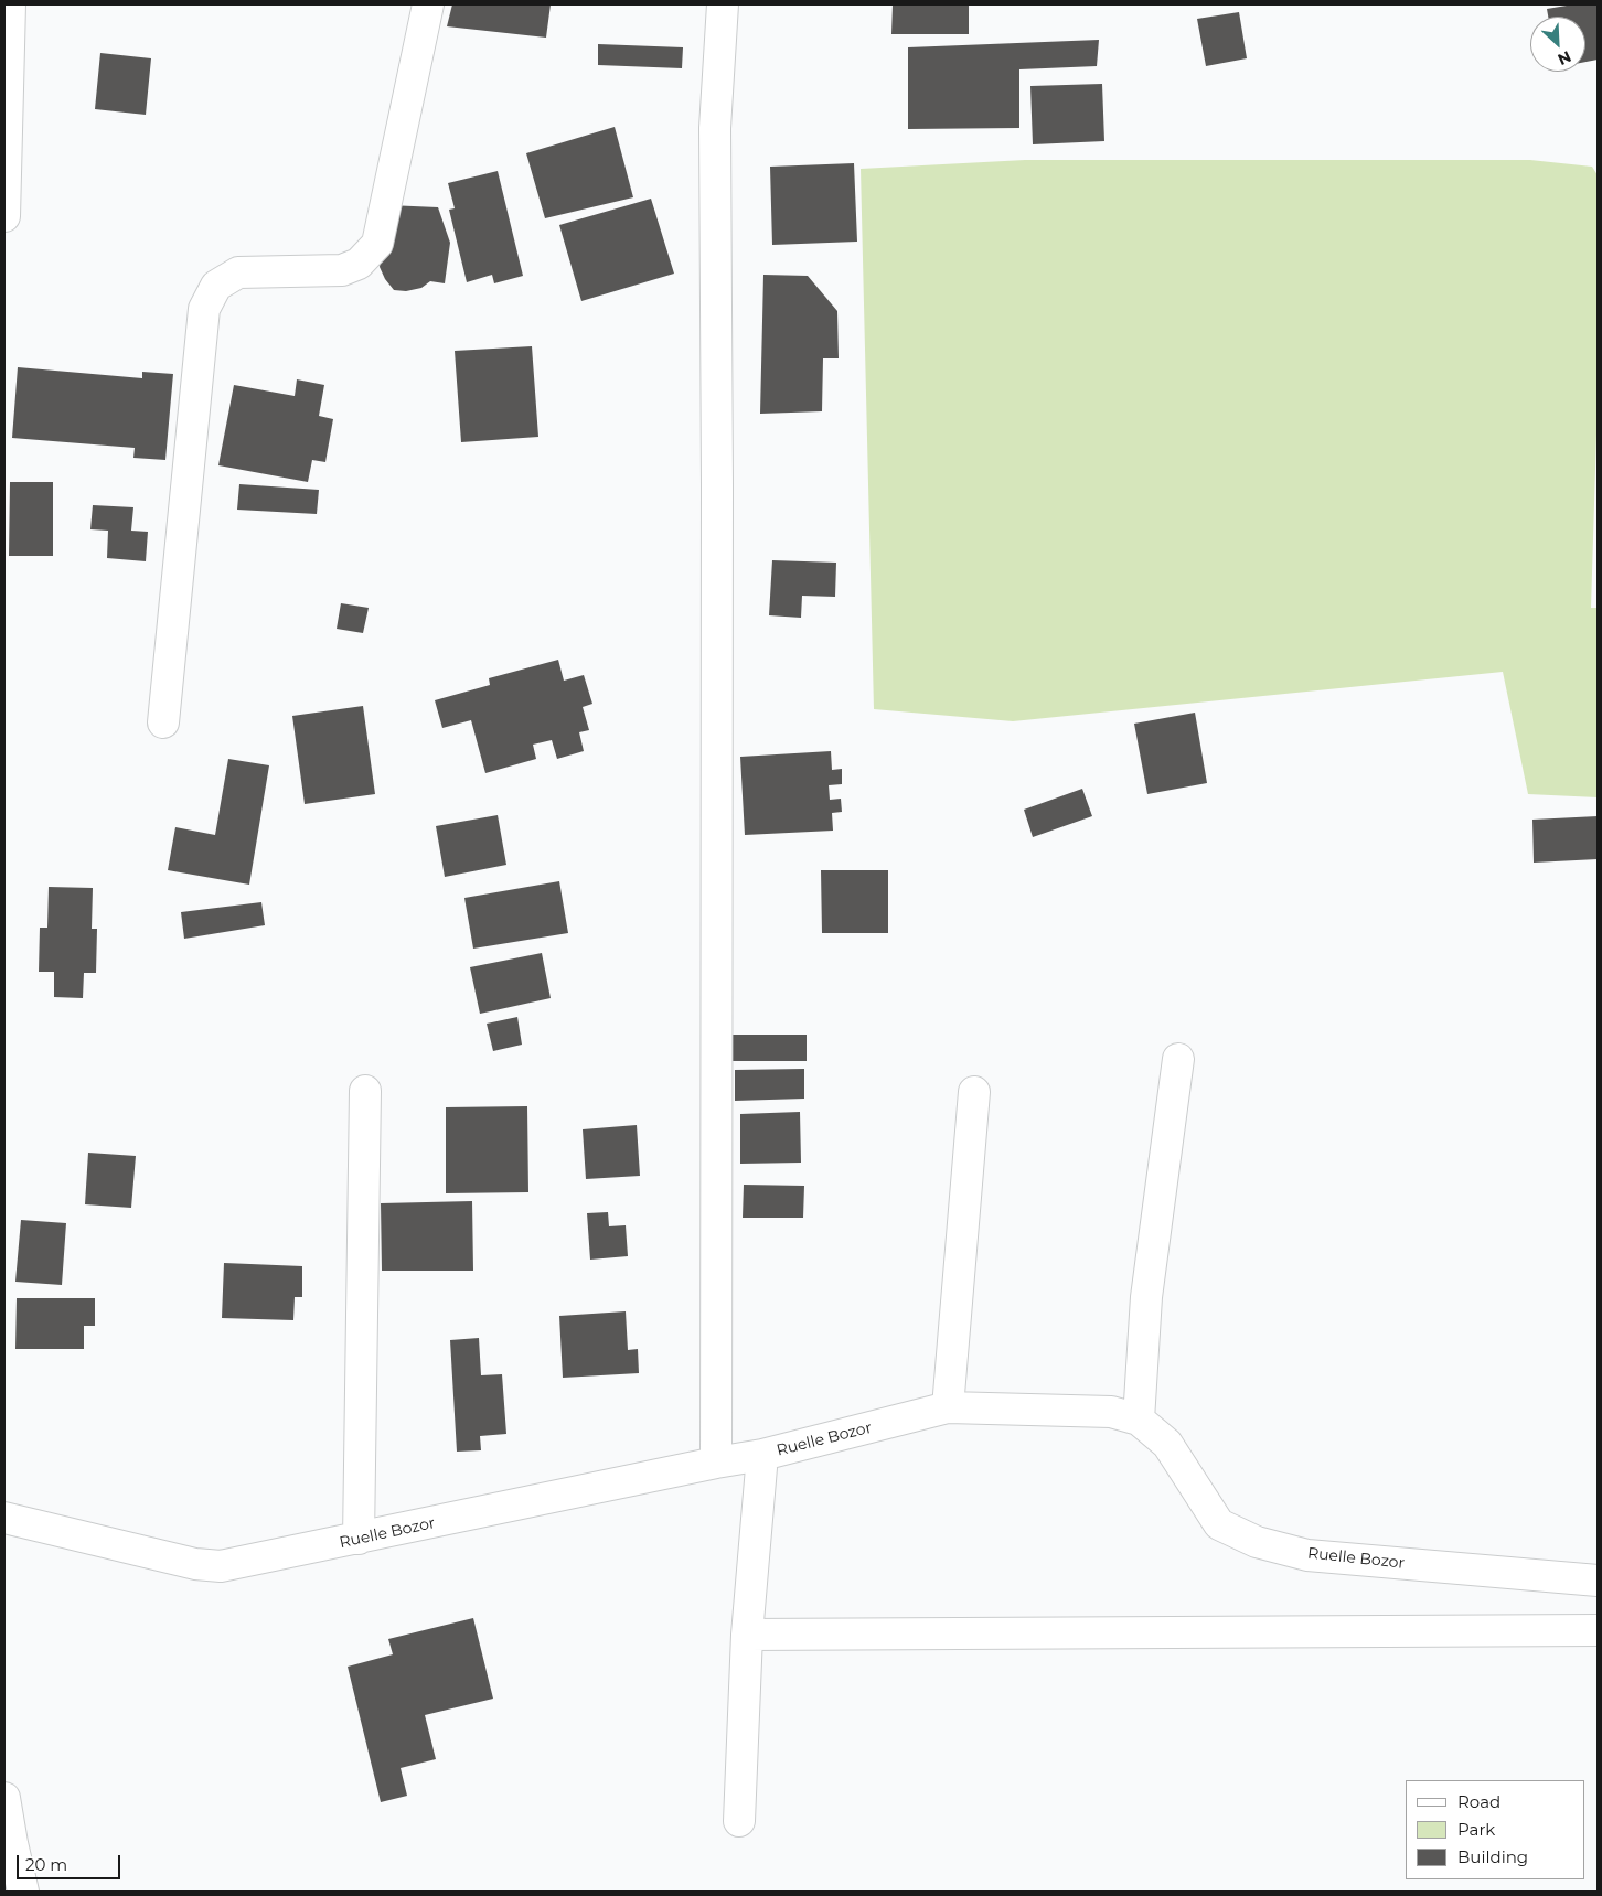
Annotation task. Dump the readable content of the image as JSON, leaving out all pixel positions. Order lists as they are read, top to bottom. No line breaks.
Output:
{"streets":{"street":["Ruelle Bozor"]},"legend":["Road","Park","Building"],"scale_bar":"20 m","north":"bottom right"}
